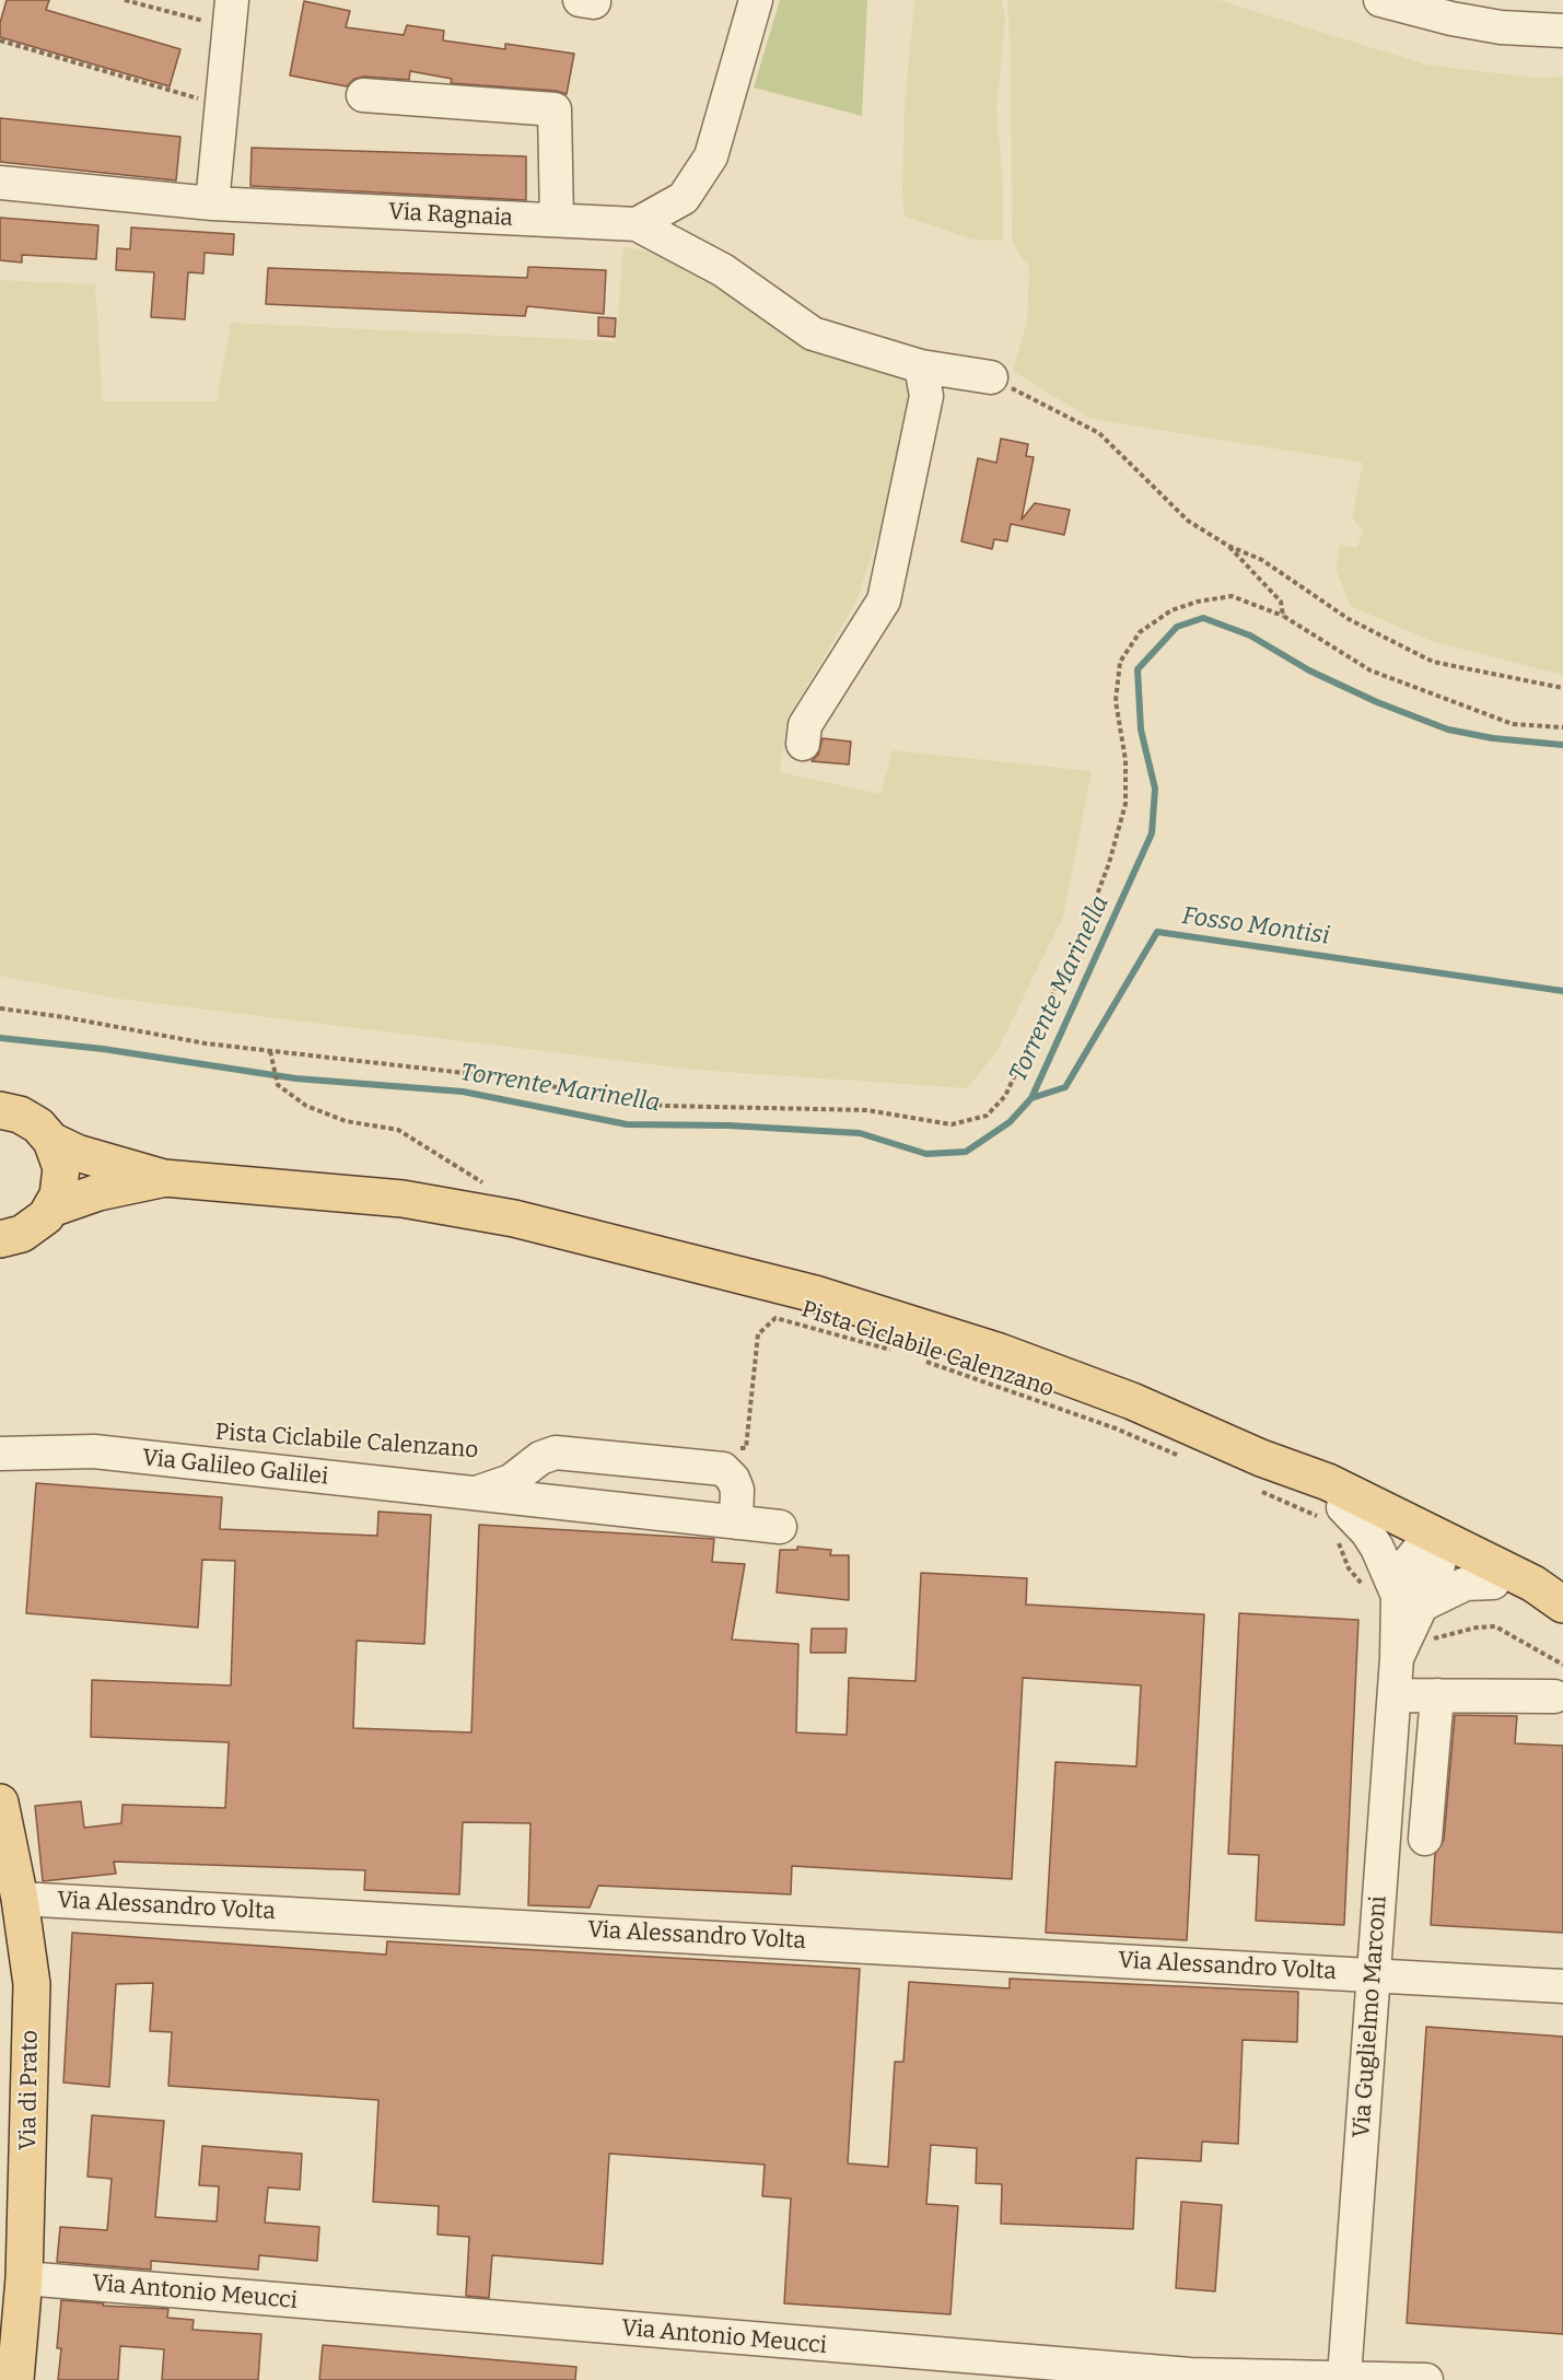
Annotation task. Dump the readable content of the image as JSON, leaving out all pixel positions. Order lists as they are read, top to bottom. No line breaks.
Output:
{"streets":{"main road":["Via di Prato"],"street":["Via Ragnaia","Via Galileo Galilei","Via Alessandro Volta","Via Guglielmo Marconi","Via Antonio Meucci"],"path":["Pista Ciclabile Calenzano"]},"crossings":[["Via Alessandro Volta","Via Guglielmo Marconi"],["Via Alessandro Volta","Via di Prato"],["Via Guglielmo Marconi","Via Antonio Meucci"],["Via di Prato","Via Antonio Meucci"]],"water":["Fosso Montisi","Torrente Marinella"]}
